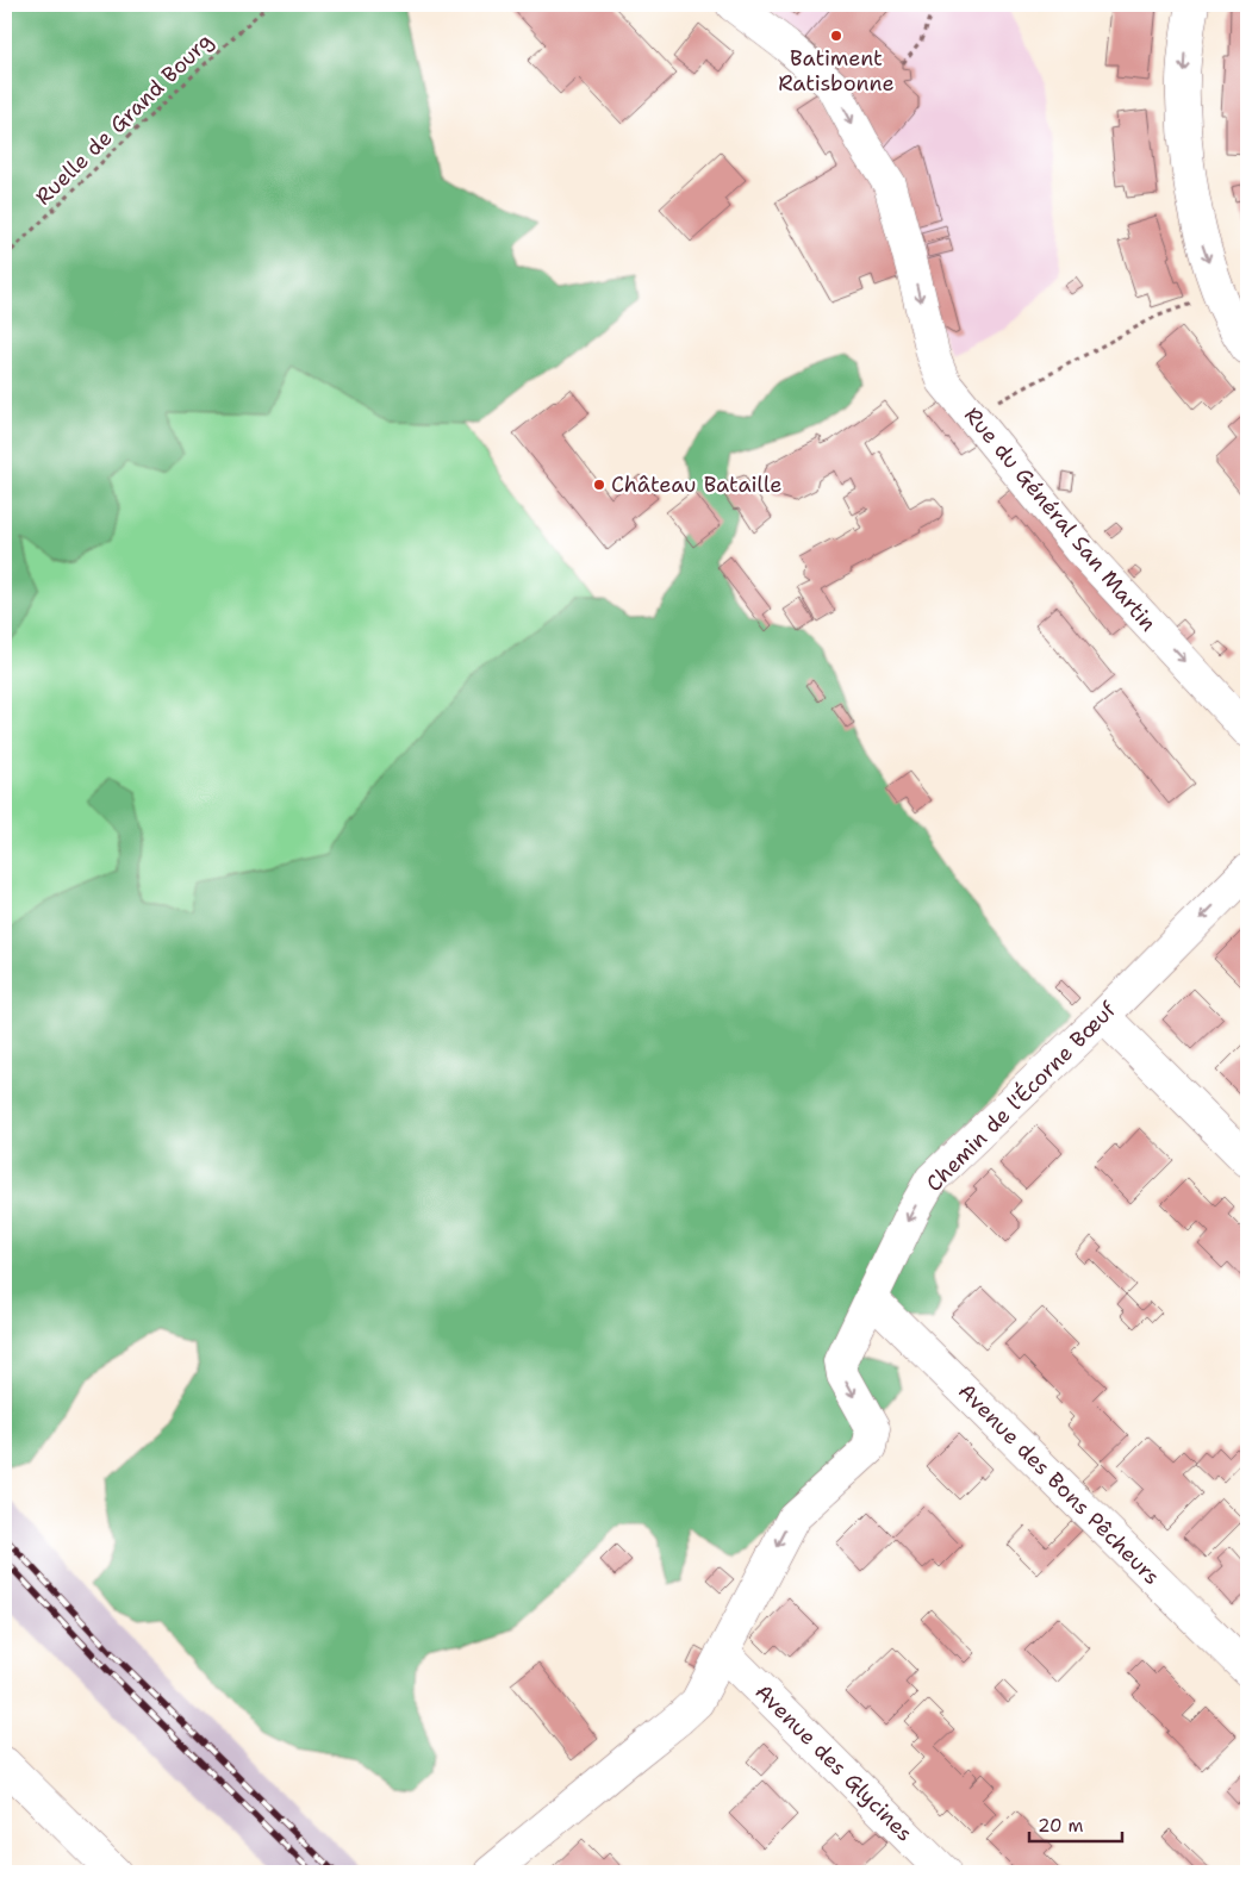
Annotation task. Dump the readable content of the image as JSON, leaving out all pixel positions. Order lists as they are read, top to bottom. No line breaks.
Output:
{"streets":{"street":["Rue du Général San Martin","Chemin de l'Écorne Bœuf","Avenue des Bons Pêcheurs","Avenue des Glycines"],"path":["Ruelle de Grand Bourg"]},"crossings":[["Chemin de l'Écorne Bœuf","Avenue des Bons Pêcheurs"],["Chemin de l'Écorne Bœuf","Avenue des Glycines"]],"one_way":["Rue du Général San Martin","Chemin de l'Écorne Bœuf"],"places":["Batiment Ratisbonne","Château Bataille"],"scale_bar":"20 m"}
